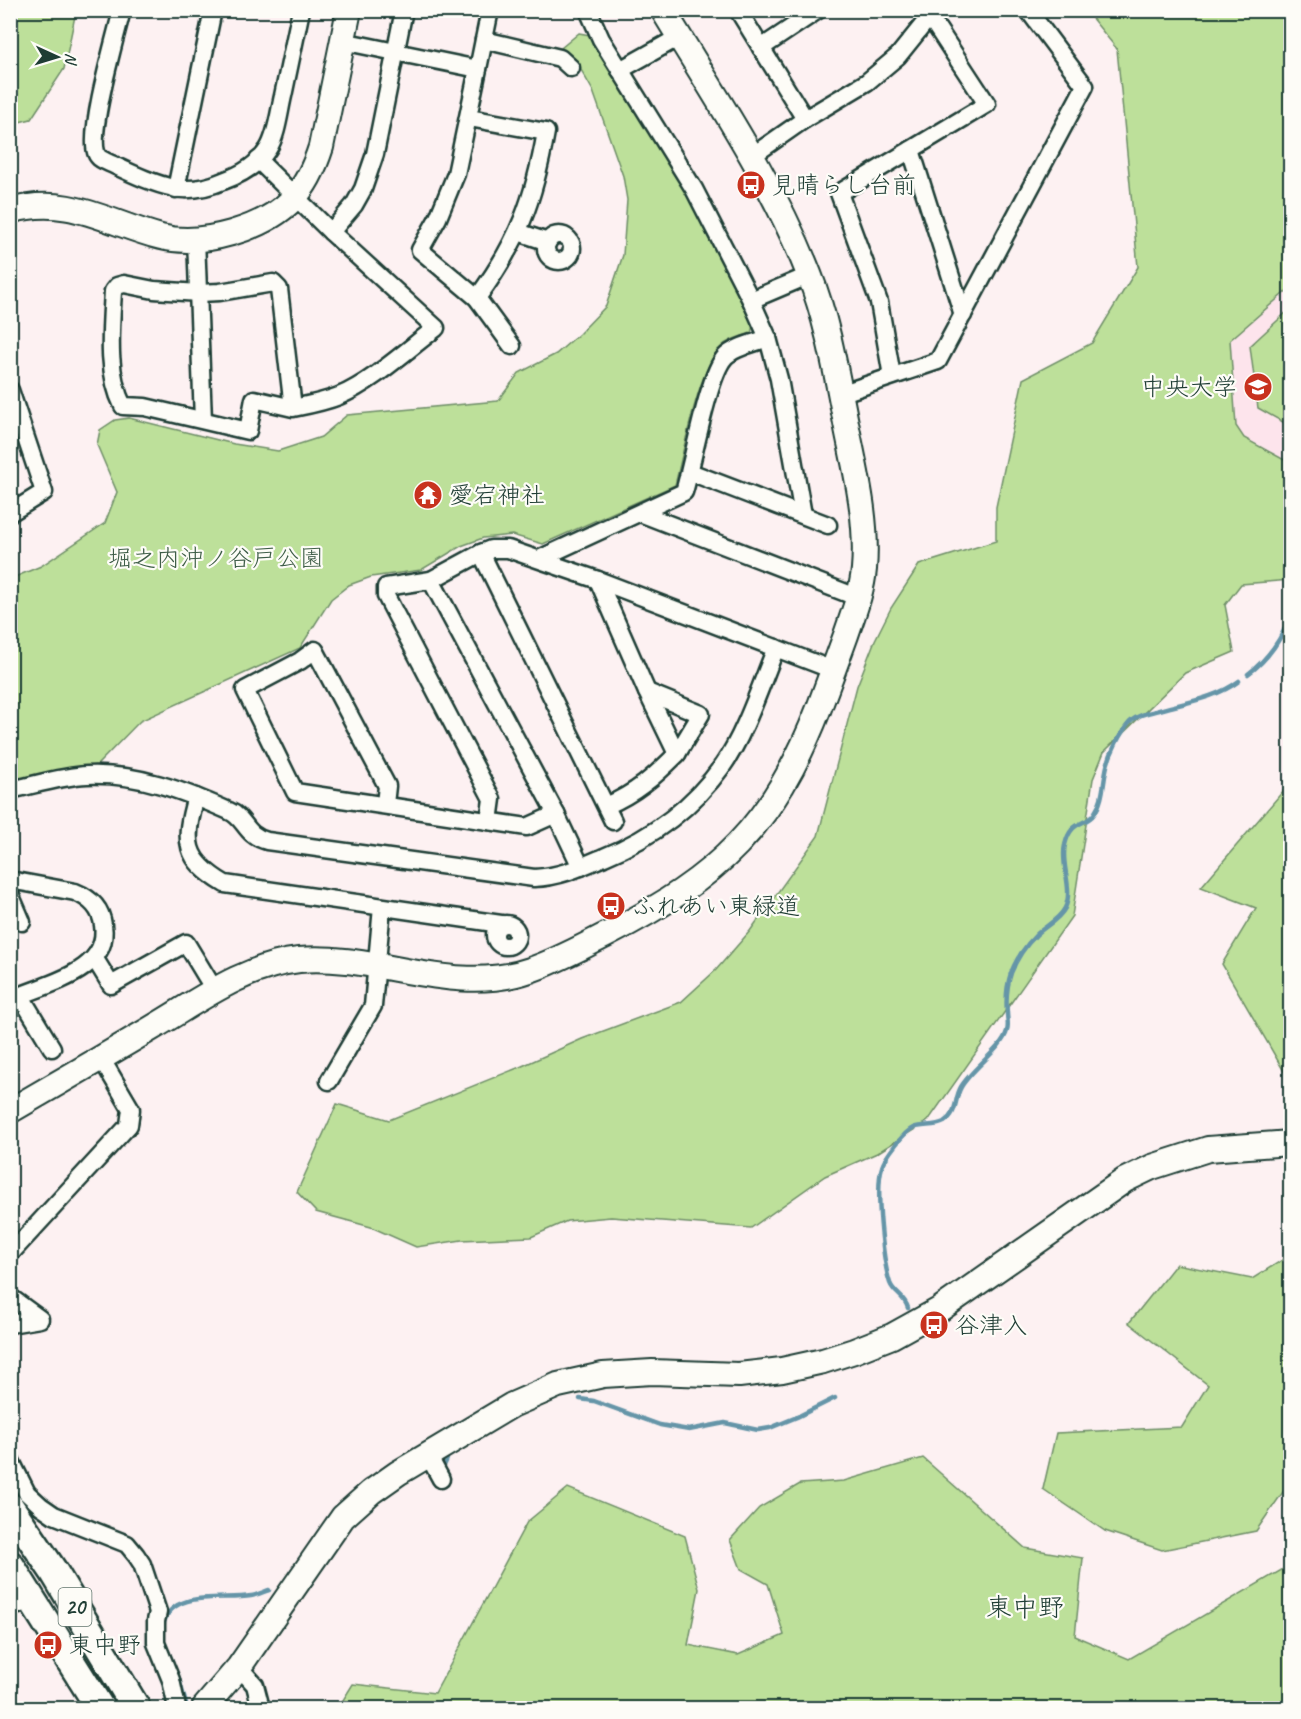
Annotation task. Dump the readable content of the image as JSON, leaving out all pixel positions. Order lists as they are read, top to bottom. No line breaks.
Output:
{"streets":{"main road":["20"]},"districts":["東中野"],"parks":["堀之内沖ノ谷戸公園"],"places":{"bus stop":["見晴らし台前","ふれあい東緑道","谷津入","東中野"],"school or university":["中央大学"],"temple":["愛宕神社"]},"north":"right"}
